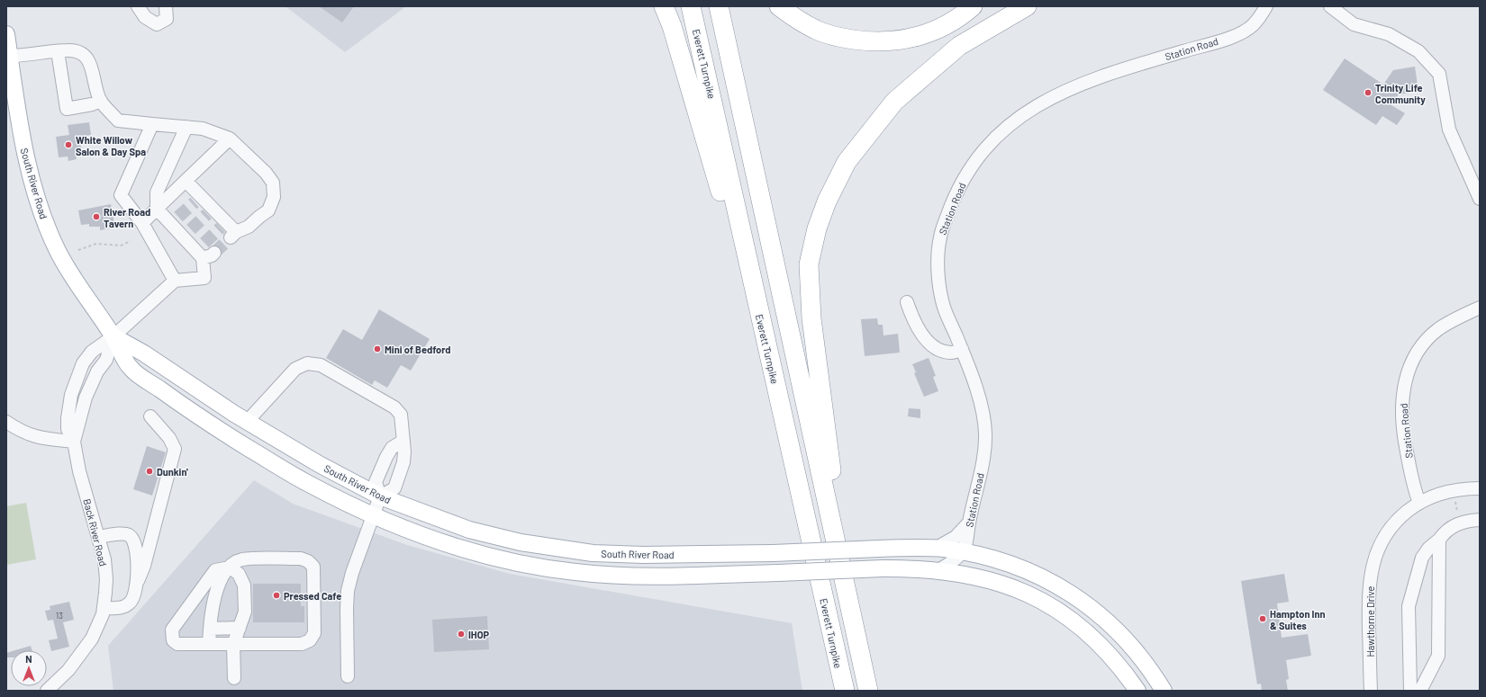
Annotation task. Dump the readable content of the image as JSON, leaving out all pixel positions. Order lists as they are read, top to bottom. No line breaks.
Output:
{"streets":{"highway":["Everett Turnpike"],"main road":["South River Road"],"street":["Station Road","Back River Road","Hawthorne Drive"]},"crossings":[["Station Road","South River Road"],["Station Road","Hawthorne Drive"],["South River Road","Back River Road"]],"places":["Trinity Life Community","White Willow Salon & Day Spa","River Road Tavern","Mini of Bedford","Dunkin'","Pressed Cafe","Hampton Inn & Suites","IHOP"],"house_numbers":["13"],"north":"top"}
